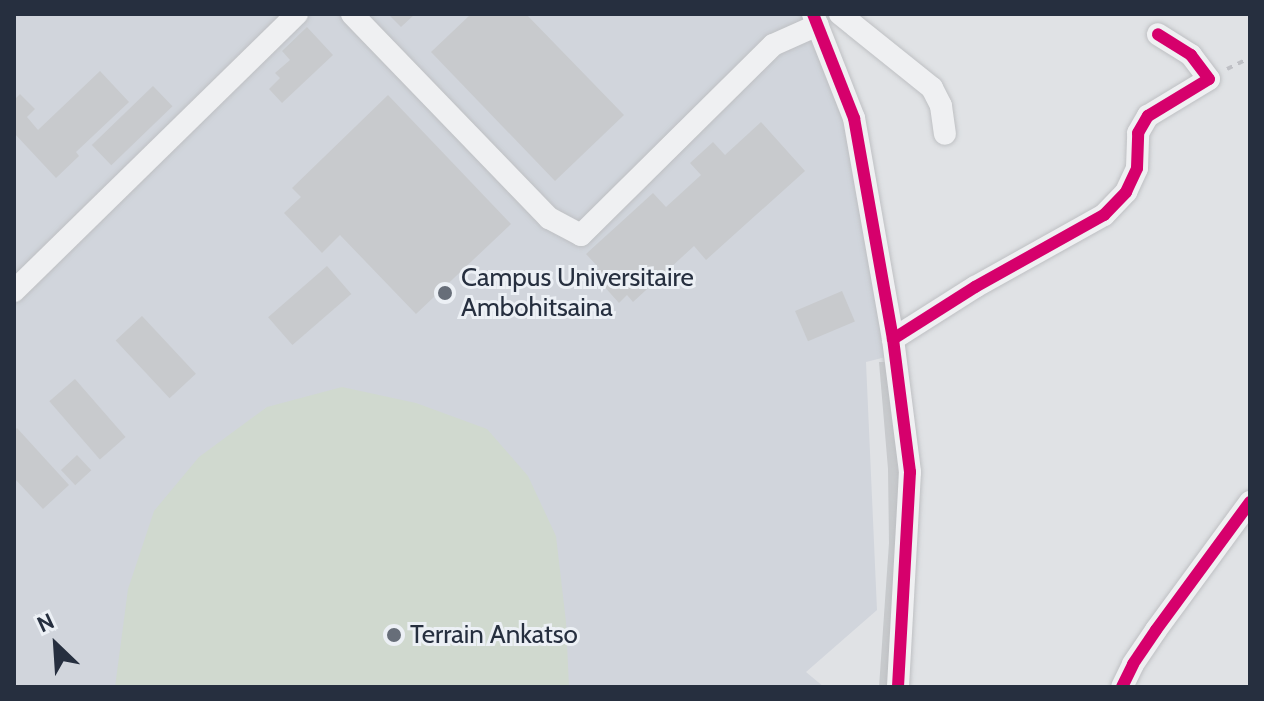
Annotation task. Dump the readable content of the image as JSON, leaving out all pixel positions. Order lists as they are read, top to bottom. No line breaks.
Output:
{"places":["Campus Universitaire Ambohitsaina","Terrain Ankatso"],"north":"top left"}
